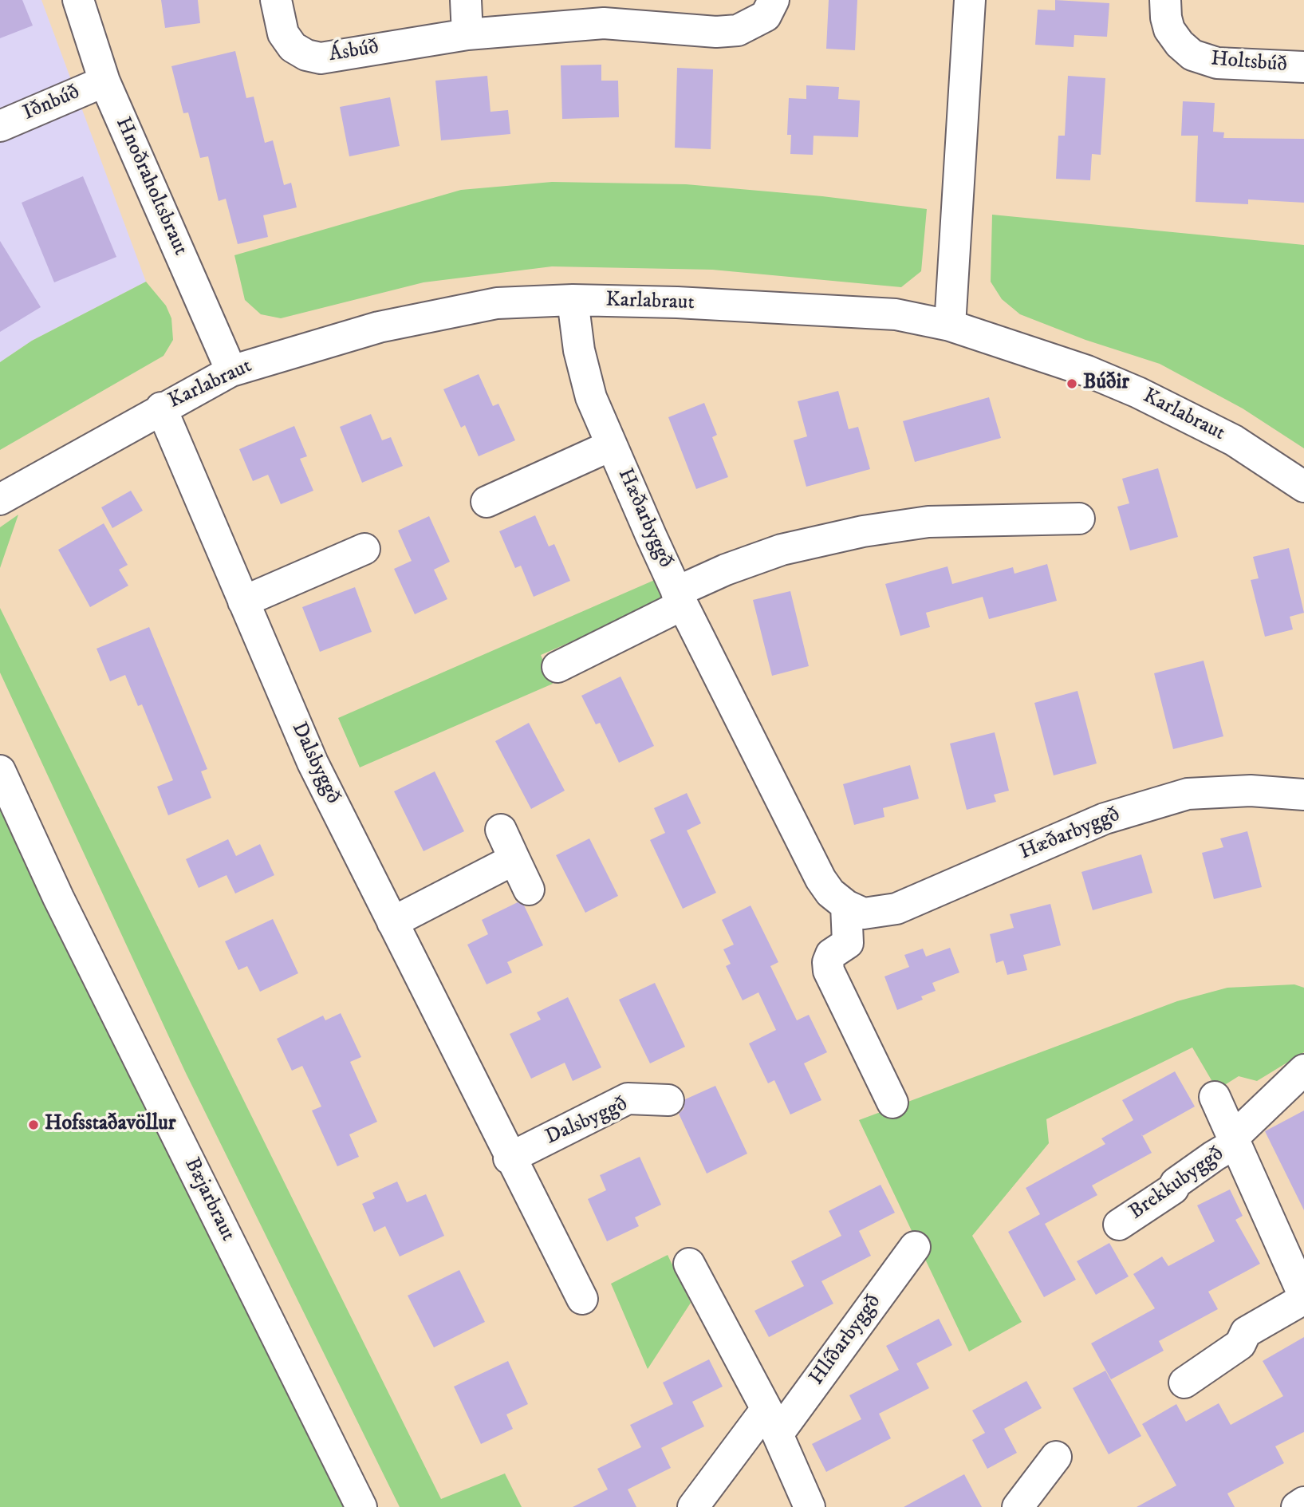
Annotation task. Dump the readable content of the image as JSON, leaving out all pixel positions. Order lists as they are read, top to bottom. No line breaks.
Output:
{"streets":{"street":["Ásbúð","Holtsbúð","Iðnbúð","Hnoðraholtsbraut","Karlabraut","Hæðarbyggð","Dalsbyggð","Brekkubyggð","Bæjarbraut","Hlíðarbyggð"]},"crossings":[["Iðnbúð","Hnoðraholtsbraut"],["Hnoðraholtsbraut","Karlabraut"],["Karlabraut","Hæðarbyggð"],["Karlabraut","Dalsbyggð"]],"places":["Búðir","Hofsstaðavöllur"]}
